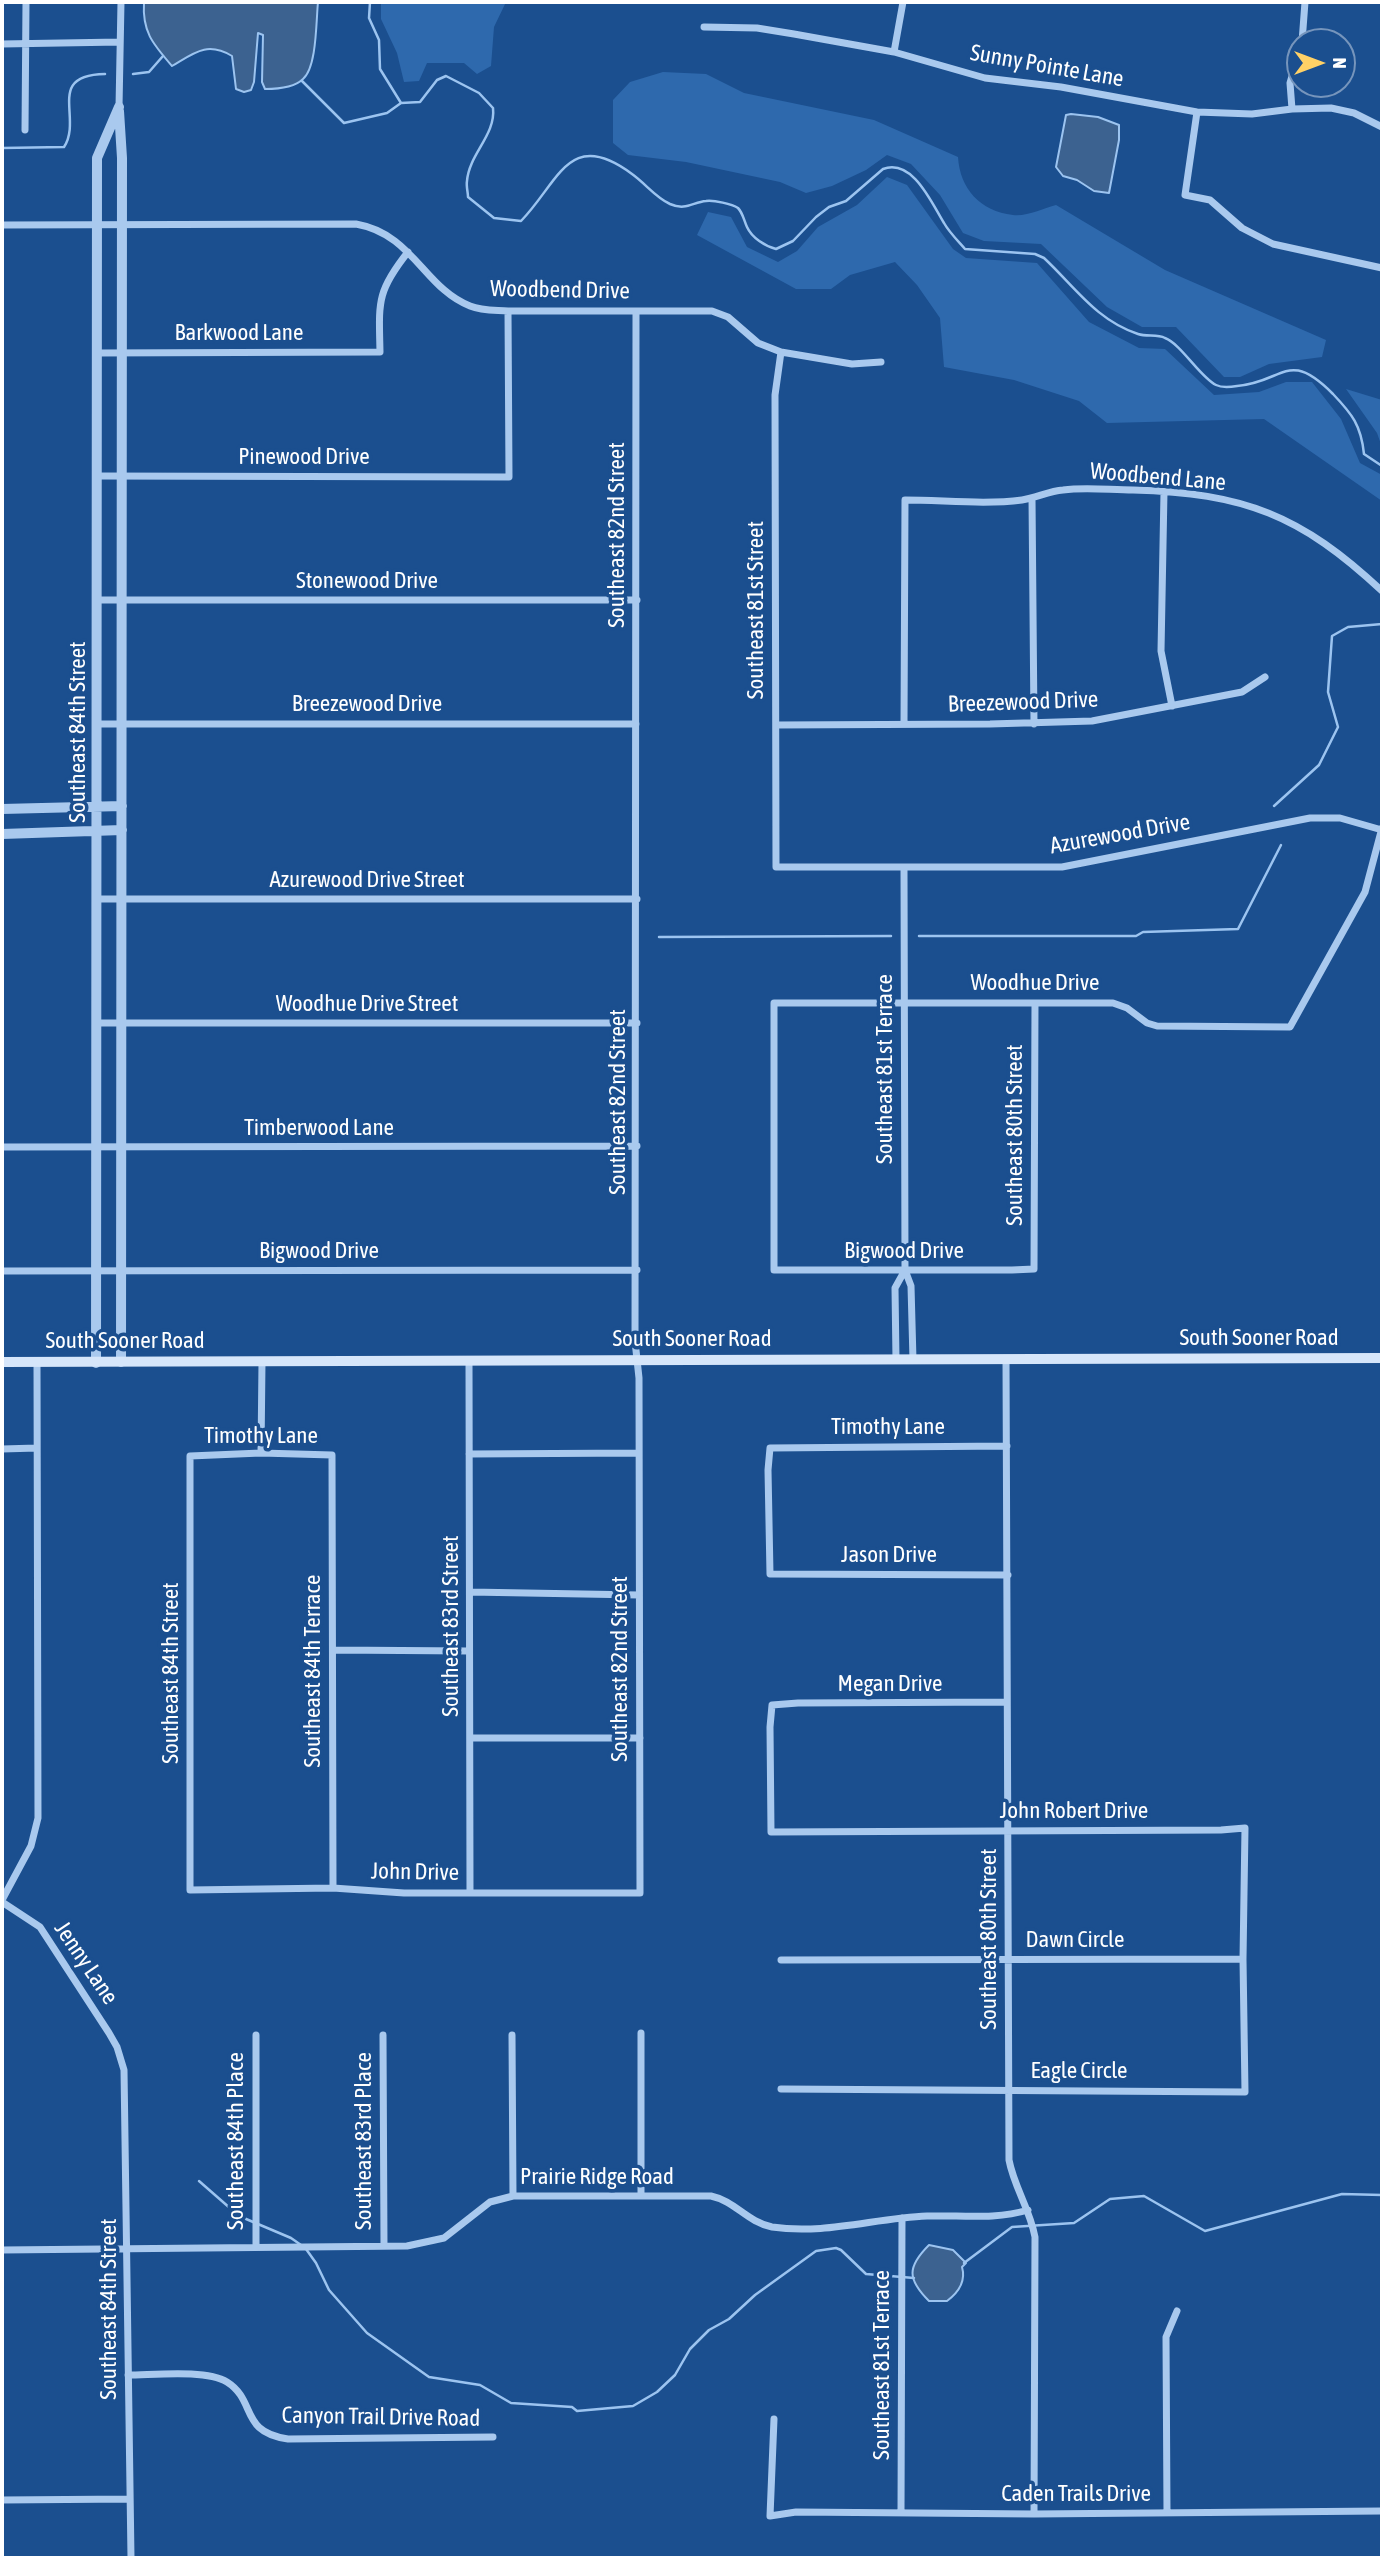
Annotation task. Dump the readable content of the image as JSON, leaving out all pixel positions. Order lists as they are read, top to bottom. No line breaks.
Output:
{"streets":{"main road":["South Sooner Road"],"street":["Sunny Pointe Lane","Woodbend Drive","Barkwood Lane","Pinewood Drive","Woodbend Lane","Southeast 82nd Street","Stonewood Drive","Southeast 81st Street","Breezewood Drive","Southeast 84th Street","Azurewood Drive","Azurewood Drive Street","Woodhue Drive","Woodhue Drive Street","Southeast 81st Terrace","Timberwood Lane","Southeast 80th Street","Bigwood Drive","Timothy Lane","Jason Drive","Southeast 83rd Street","Southeast 84th Terrace","Megan Drive","John Robert Drive","John Drive","Dawn Circle","Jenny Lane","Eagle Circle","Southeast 84th Place","Southeast 83rd Place","Prairie Ridge Road","Canyon Trail Drive Road","Caden Trails Drive"]},"crossings":[["Woodbend Drive","Barkwood Lane"],["Woodbend Drive","Pinewood Drive"],["Woodbend Drive","Southeast 82nd Street"],["Woodbend Drive","Southeast 81st Street"],["Woodbend Drive","Southeast 84th Street"],["Barkwood Lane","Southeast 84th Street"],["Pinewood Drive","Southeast 84th Street"],["Woodbend Lane","Breezewood Drive"],["Southeast 82nd Street","Stonewood Drive"],["Southeast 82nd Street","Breezewood Drive"],["Southeast 82nd Street","Azurewood Drive Street"],["Southeast 82nd Street","Woodhue Drive Street"],["Southeast 82nd Street","Timberwood Lane"],["Southeast 82nd Street","Bigwood Drive"],["Southeast 82nd Street","South Sooner Road"],["Southeast 82nd Street","John Drive"],["Stonewood Drive","Southeast 84th Street"],["Southeast 81st Street","Breezewood Drive"],["Southeast 81st Street","Azurewood Drive"],["Breezewood Drive","Southeast 84th Street"],["Southeast 84th Street","Azurewood Drive Street"],["Southeast 84th Street","Woodhue Drive Street"],["Southeast 84th Street","Timberwood Lane"],["Southeast 84th Street","Bigwood Drive"],["Southeast 84th Street","South Sooner Road"],["Southeast 84th Street","Timothy Lane"],["Southeast 84th Street","John Drive"],["Southeast 84th Street","Jenny Lane"],["Southeast 84th Street","Prairie Ridge Road"],["Southeast 84th Street","Canyon Trail Drive Road"],["Azurewood Drive","Woodhue Drive"],["Azurewood Drive","Southeast 81st Terrace"],["Woodhue Drive","Southeast 81st Terrace"],["Woodhue Drive","Southeast 80th Street"],["Woodhue Drive","Bigwood Drive"],["Southeast 81st Terrace","Bigwood Drive"],["Southeast 81st Terrace","South Sooner Road"],["Southeast 81st Terrace","Prairie Ridge Road"],["Southeast 81st Terrace","Caden Trails Drive"],["Southeast 80th Street","Bigwood Drive"],["Southeast 80th Street","South Sooner Road"],["Southeast 80th Street","Timothy Lane"],["Southeast 80th Street","Jason Drive"],["Southeast 80th Street","Megan Drive"],["Southeast 80th Street","John Robert Drive"],["Southeast 80th Street","Dawn Circle"],["Southeast 80th Street","Eagle Circle"],["Southeast 80th Street","Prairie Ridge Road"],["Southeast 80th Street","Caden Trails Drive"],["South Sooner Road","Southeast 83rd Street"],["Timothy Lane","Jason Drive"],["Timothy Lane","Southeast 84th Terrace"],["Southeast 83rd Street","John Drive"],["Southeast 84th Terrace","John Drive"],["Megan Drive","John Robert Drive"],["John Robert Drive","Dawn Circle"],["John Robert Drive","Eagle Circle"],["Dawn Circle","Eagle Circle"],["Southeast 84th Place","Prairie Ridge Road"],["Southeast 83rd Place","Prairie Ridge Road"]],"north":"right"}
